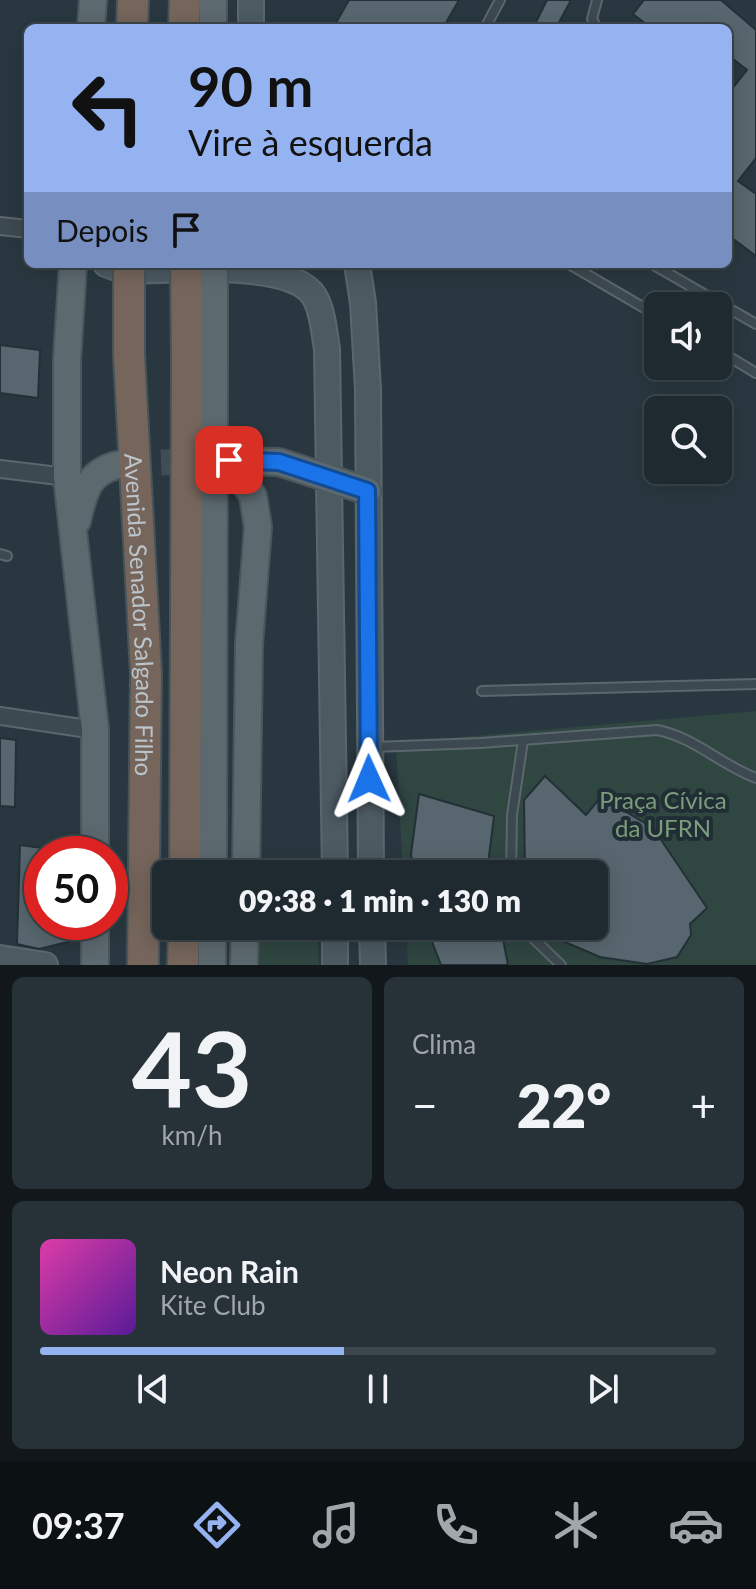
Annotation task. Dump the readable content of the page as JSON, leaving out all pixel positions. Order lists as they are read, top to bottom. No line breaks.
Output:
{"streets":{"highway":["Avenida Senador Salgado Filho"]},"parks":["Praça Cívica da UFRN"],"page":{"turn":["90 m","Vire à esquerda"],"then":"Depois","limit":"50","trip":"09:38 · 1 min · 130 m","tile":[["43","km/h"],"Clima"],"heat":["−","22°","+"],"song":["Neon Rain","Kite Club"],"tabs":"09:37"}}
